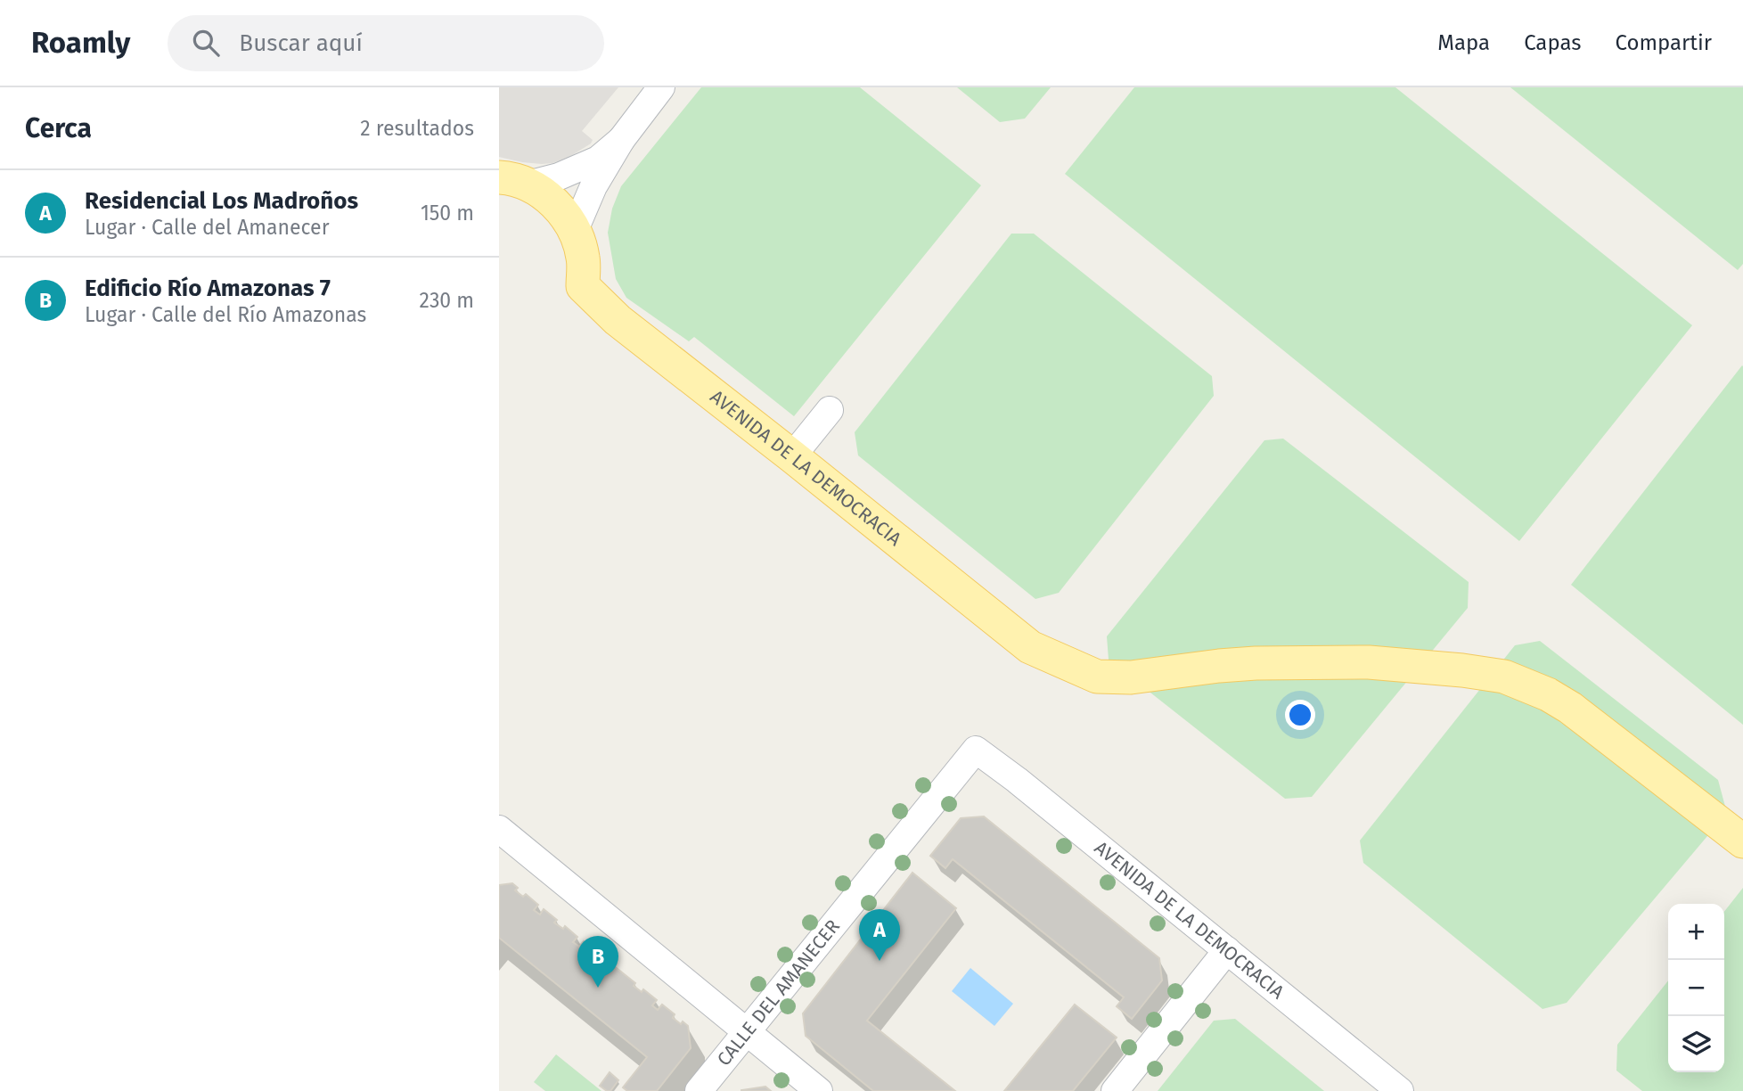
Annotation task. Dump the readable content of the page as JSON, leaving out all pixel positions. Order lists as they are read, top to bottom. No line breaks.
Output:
{"streets":{"main road":["AVENIDA DE LA DEMOCRACIA"],"street":["CALLE DEL AMANECER"]},"crossings":[["AVENIDA DE LA DEMOCRACIA","CALLE DEL AMANECER"]],"page":{"header":"Roamly","search":"Buscar aquí","nav":["Mapa","Capas","Compartir"],"heading":["Cerca","2 resultados"],"list":[{"mark":"A","name":"Residencial Los Madroños","note":"Lugar · Calle del Amanecer","value":"150 m"},{"mark":"B","name":"Edificio Río Amazonas 7","note":"Lugar · Calle del Río Amazonas","value":"230 m"}],"map_buttons":["+","−"],"pins":["A","B"]}}
